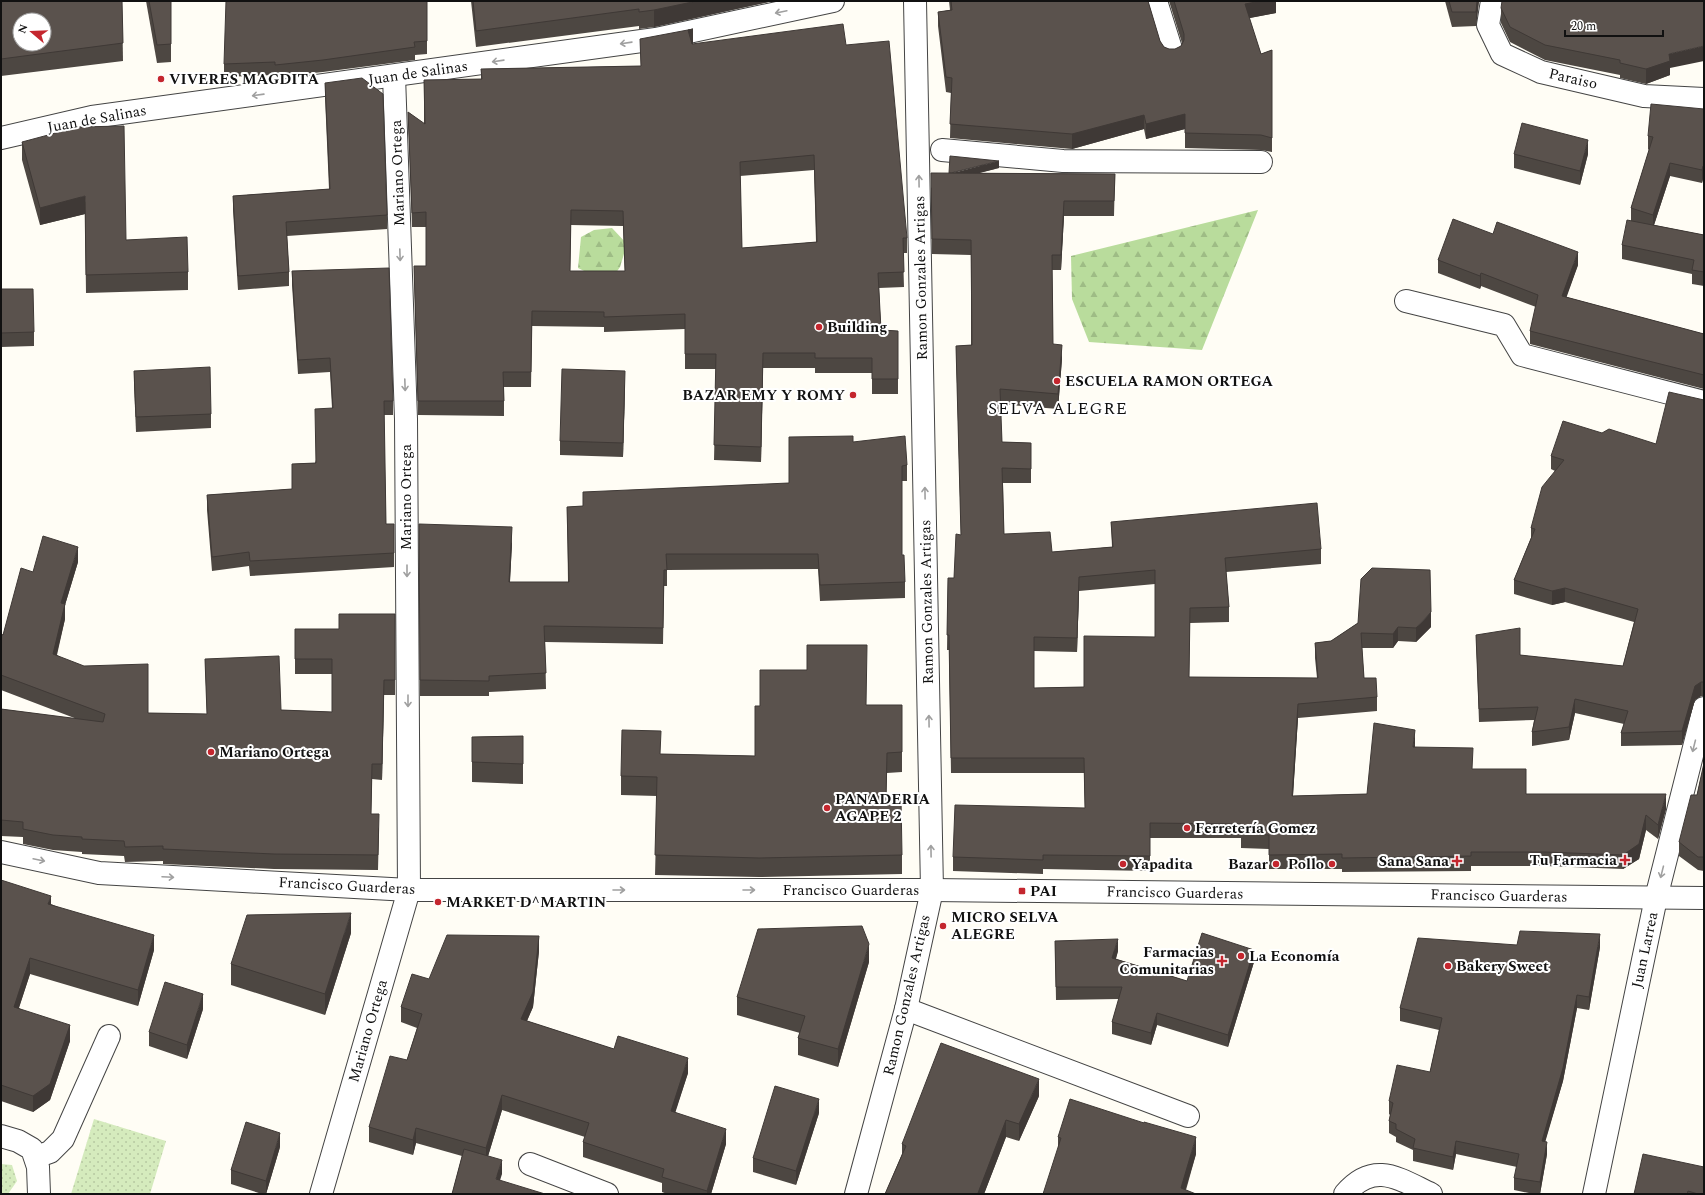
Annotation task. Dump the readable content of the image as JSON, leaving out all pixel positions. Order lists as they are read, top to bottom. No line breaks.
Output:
{"streets":{"street":["Juan de Salinas","Paraiso","Mariano Ortega","Ramon Gonzales Artigas","Francisco Guarderas","Juan Larrea"]},"crossings":[["Juan de Salinas","Mariano Ortega"],["Mariano Ortega","Francisco Guarderas"],["Ramon Gonzales Artigas","Francisco Guarderas"],["Francisco Guarderas","Juan Larrea"]],"one_way":["Juan de Salinas","Mariano Ortega","Ramon Gonzales Artigas","Francisco Guarderas","Juan Larrea"],"districts":["SELVA ALEGRE"],"places":{"other":["VIVERES MAGDITA","Building","ESCUELA RAMON ORTEGA","BAZAR EMY Y ROMY","Mariano Ortega","PANADERIA AGAPE 2","Ferretería Gomez","Yapadita","Bazar","Pollo","MARKET D^MARTIN","MICRO SELVA ALEGRE","La Economía","Bakery Sweet"],"health":["Tu Farmacia","Sana Sana","Farmacias Comunitarias"],"transit":["PAI"]},"scale_bar":"20 m","north":"left"}
